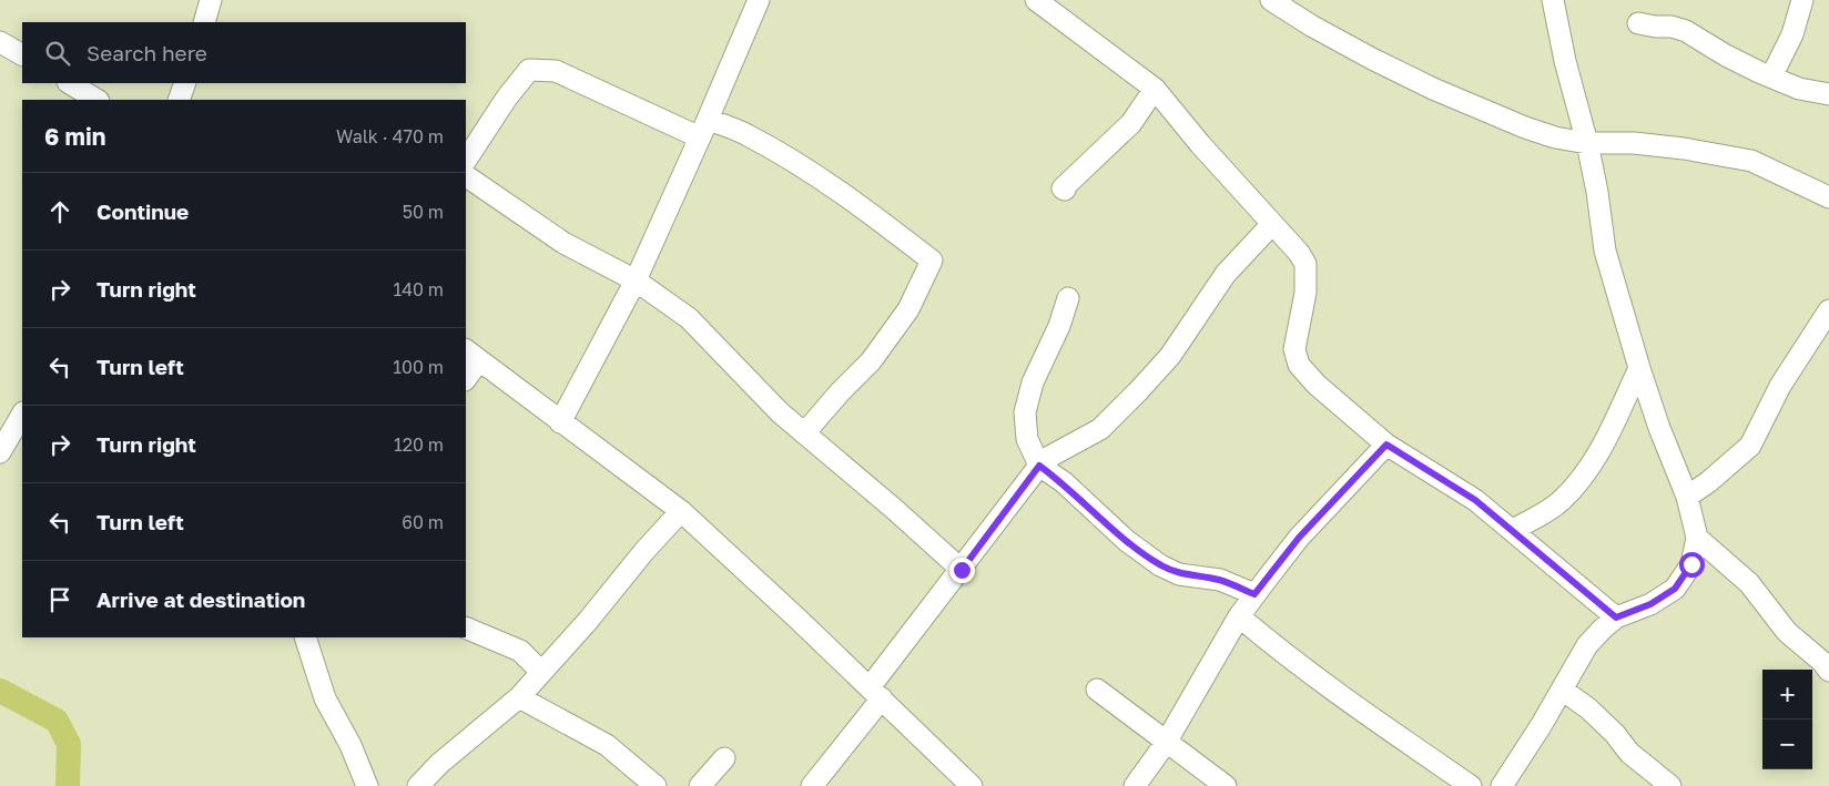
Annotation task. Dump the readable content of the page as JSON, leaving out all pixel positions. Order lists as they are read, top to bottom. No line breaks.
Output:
{"page":{"search":"Search here","heading":["6 min","Walk · 470 m"],"list":[["Continue","50 m"],["Turn right","140 m"],["Turn left","100 m"],["Turn right","120 m"],["Turn left","60 m"],"Arrive at destination"],"map_buttons":["+","−"]}}
